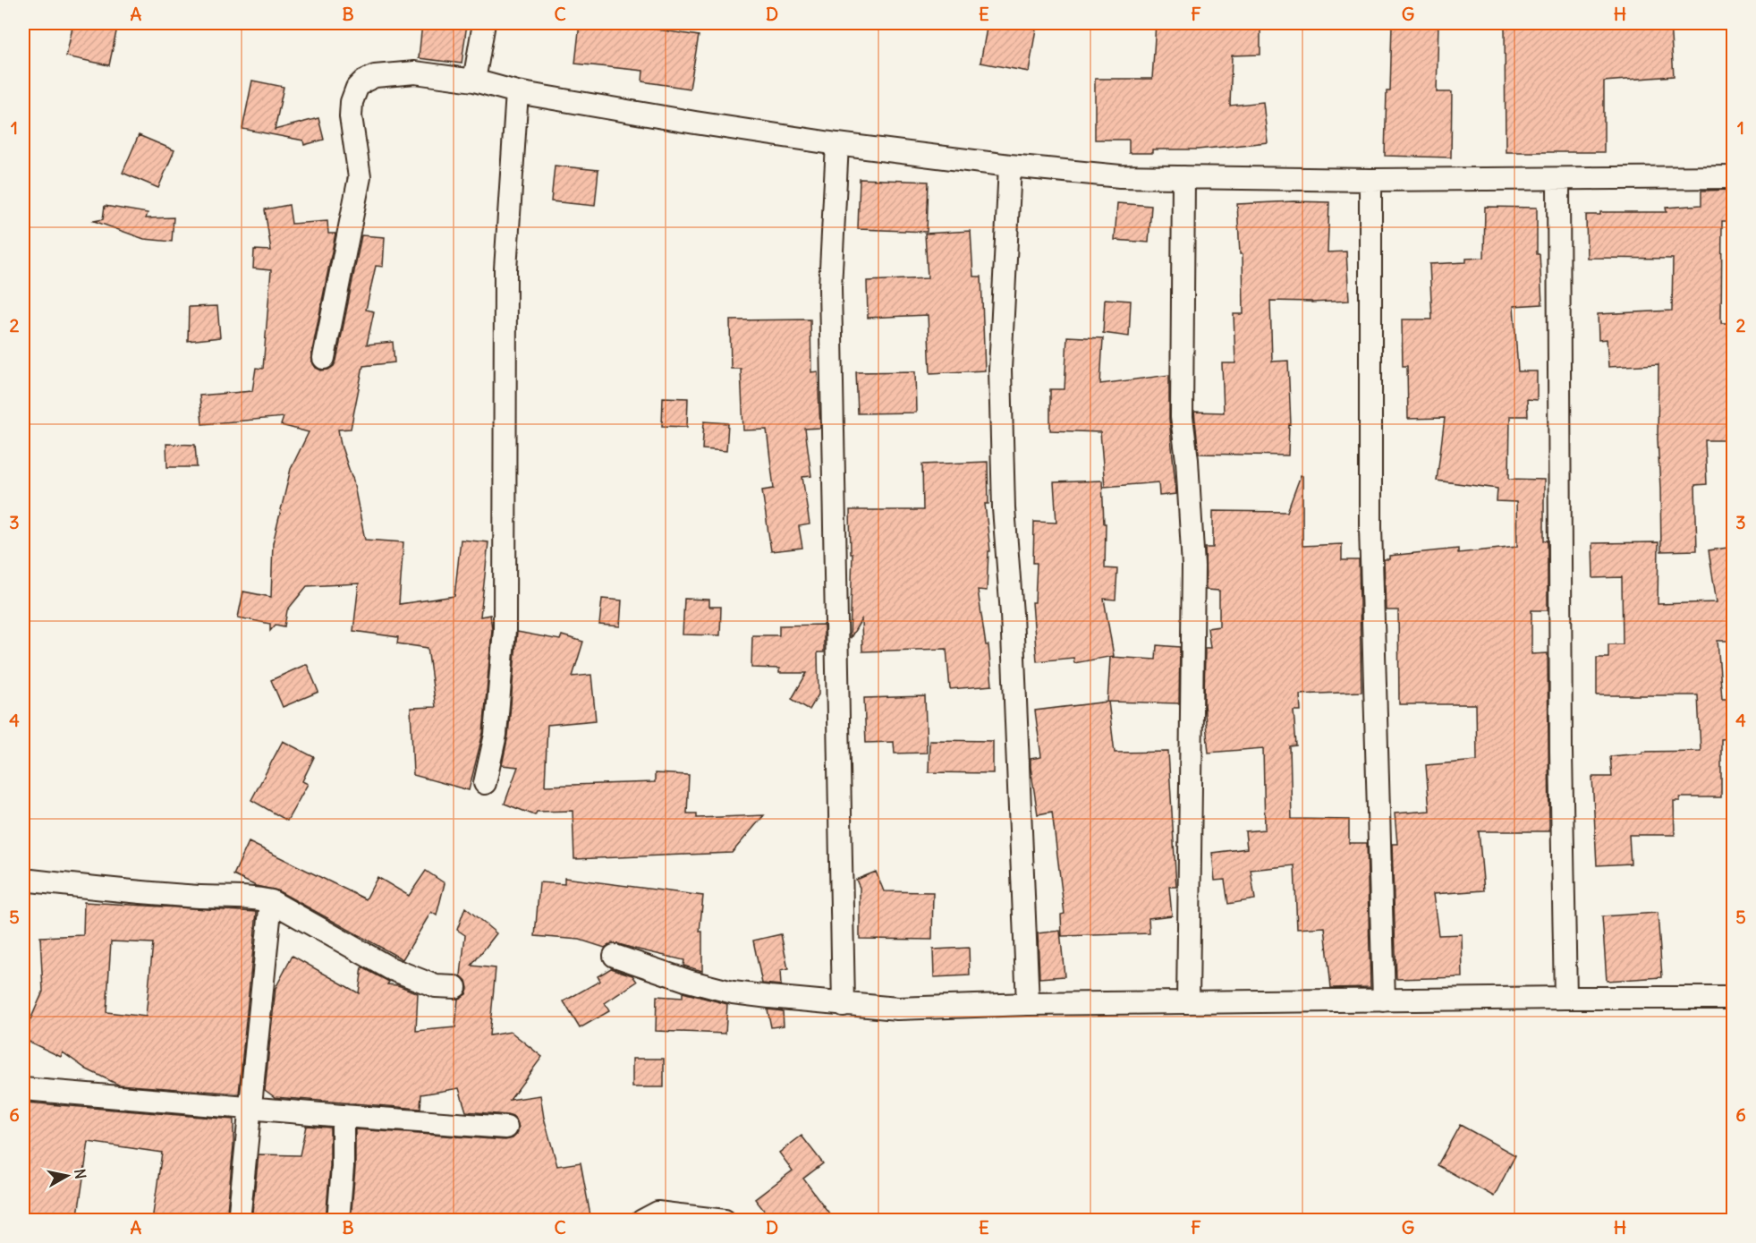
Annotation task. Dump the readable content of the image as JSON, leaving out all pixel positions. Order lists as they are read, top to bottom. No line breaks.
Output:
{"north":"right","grid":{"columns":["A","B","C","D","E","F","G","H"],"rows":["1","2","3","4","5","6"]}}
